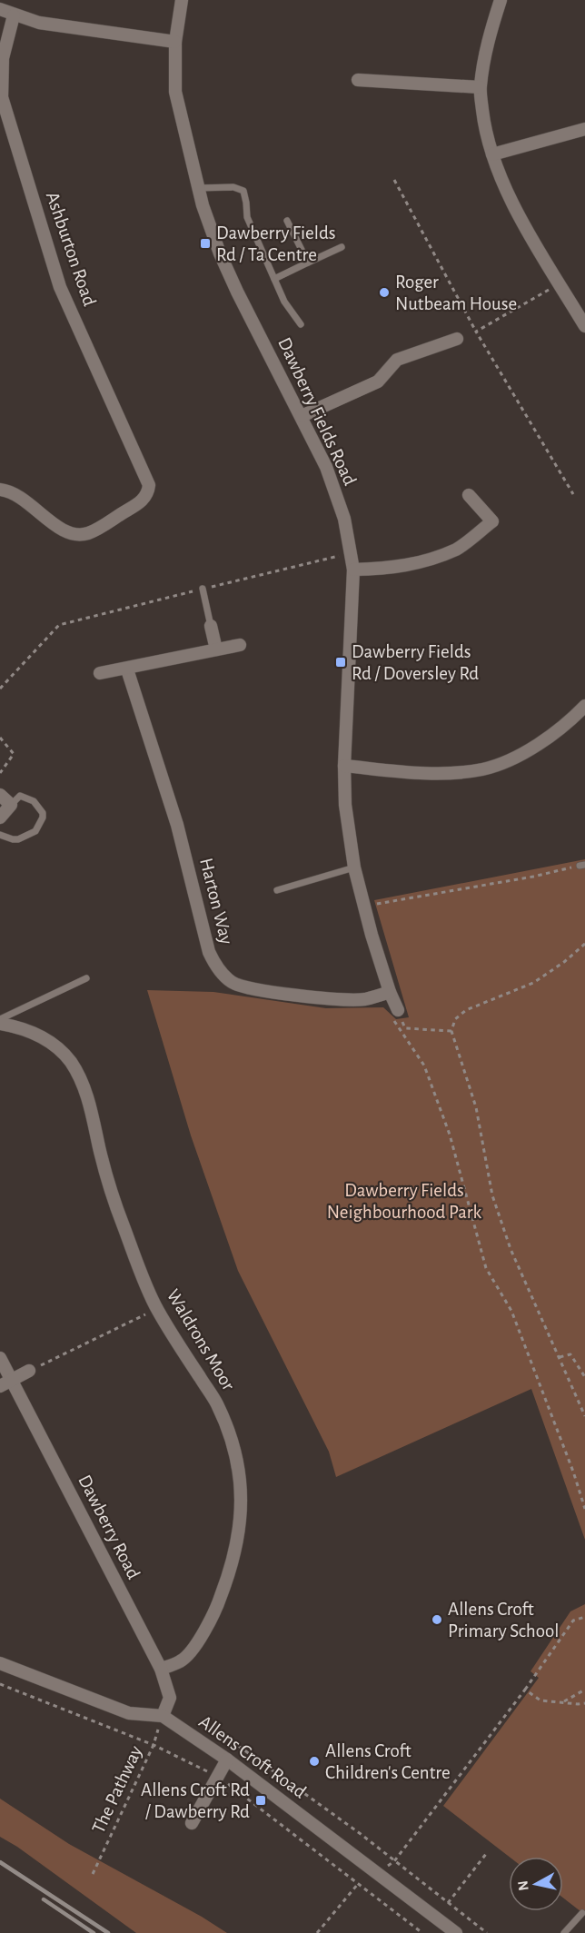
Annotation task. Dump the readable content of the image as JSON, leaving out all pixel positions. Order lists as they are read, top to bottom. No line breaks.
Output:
{"streets":{"street":["Ashburton Road","Dawberry Fields Road","Harton Way","Waldrons Moor","Dawberry Road","Allens Croft Road"],"path":["The Pathway"]},"crossings":[["Dawberry Fields Road","Harton Way"],["Waldrons Moor","Dawberry Road"],["Dawberry Road","Allens Croft Road"],["Dawberry Road","The Pathway"],["Allens Croft Road","The Pathway"]],"parks":["Dawberry Fields Neighbourhood Park"],"places":{"transit":["Dawberry Fields Rd / Ta Centre","Dawberry Fields Rd / Doversley Rd","Allens Croft Rd / Dawberry Rd"],"other":["Roger Nutbeam House","Allens Croft Primary School","Allens Croft Children's Centre"]},"north":"left"}
